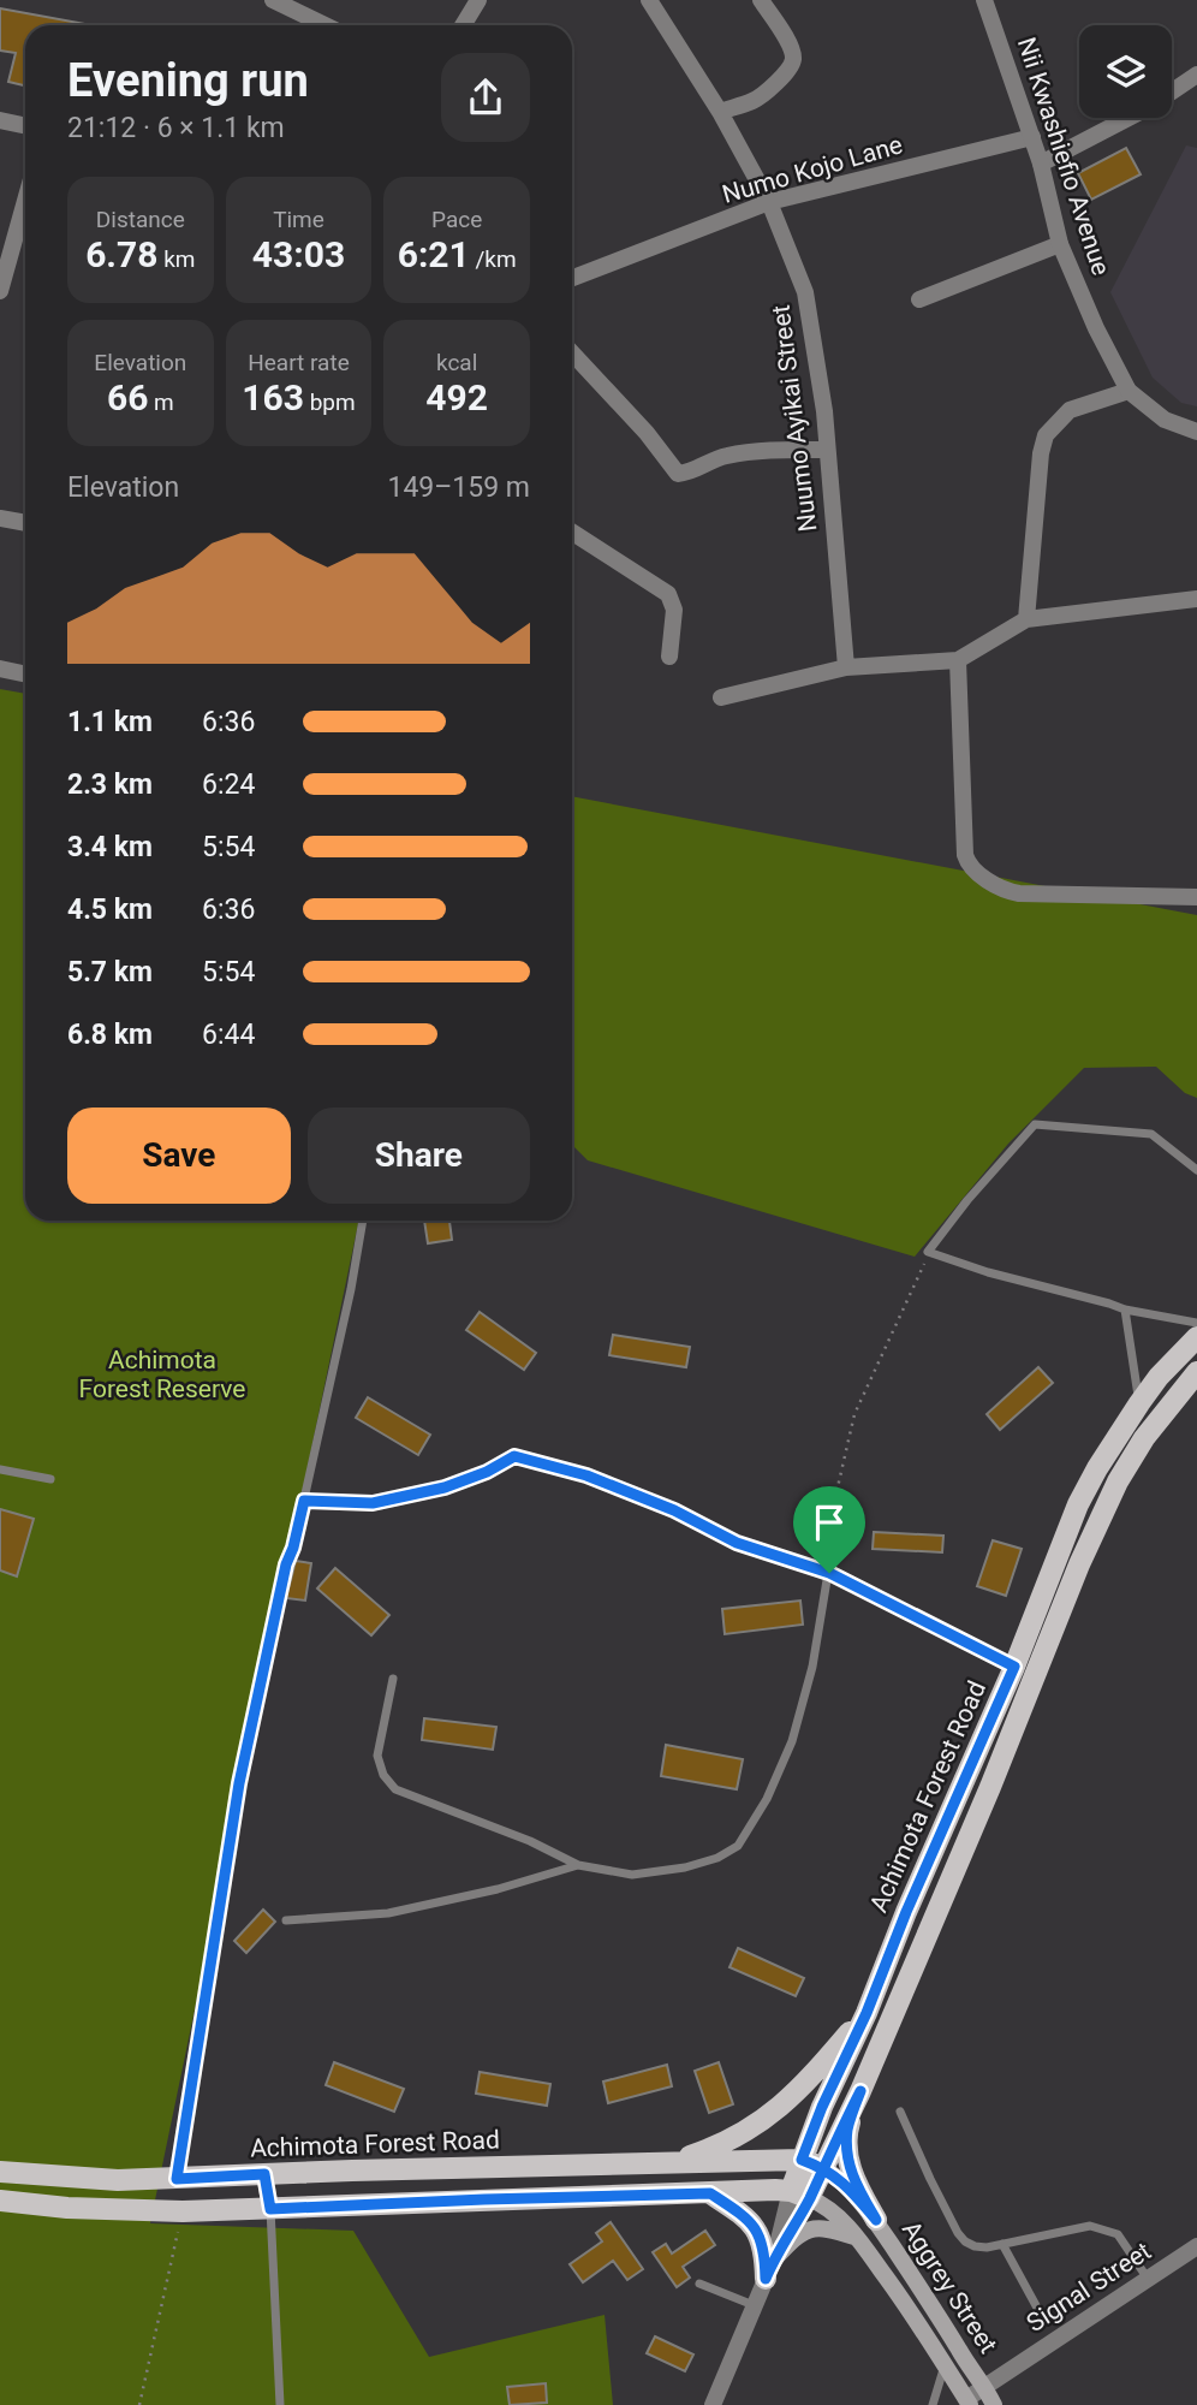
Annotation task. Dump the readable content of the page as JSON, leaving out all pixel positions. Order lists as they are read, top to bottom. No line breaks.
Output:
{"streets":{"main road":["Achimota Forest Road","Aggrey Street"],"street":["Nii Kwashiefio Avenue","Numo Kojo Lane","Nuumo Ayikai Street","Signal Street"]},"crossings":[["Nii Kwashiefio Avenue","Numo Kojo Lane"],["Numo Kojo Lane","Nuumo Ayikai Street"],["Achimota Forest Road","Aggrey Street"],["Aggrey Street","Signal Street"]],"parks":["Achimota Forest Reserve"],"page":{"heading":["Evening run","21:12 · 6 × 1.1 km"],"stats":[["Distance","6.78 km"],["Time","43:03"],["Pace","6:21 /km"],["Elevation","66 m"],["Heart rate","163 bpm"],["kcal","492"]],"chart":["Elevation","149–159 m"],"list":[{"name":"1.1 km","note":"6:36"},{"name":"2.3 km","note":"6:24"},{"name":"3.4 km","note":"5:54"},{"name":"4.5 km","note":"6:36"},{"name":"5.7 km","note":"5:54"},{"name":"6.8 km","note":"6:44"}],"buttons":["Save","Share"]}}
